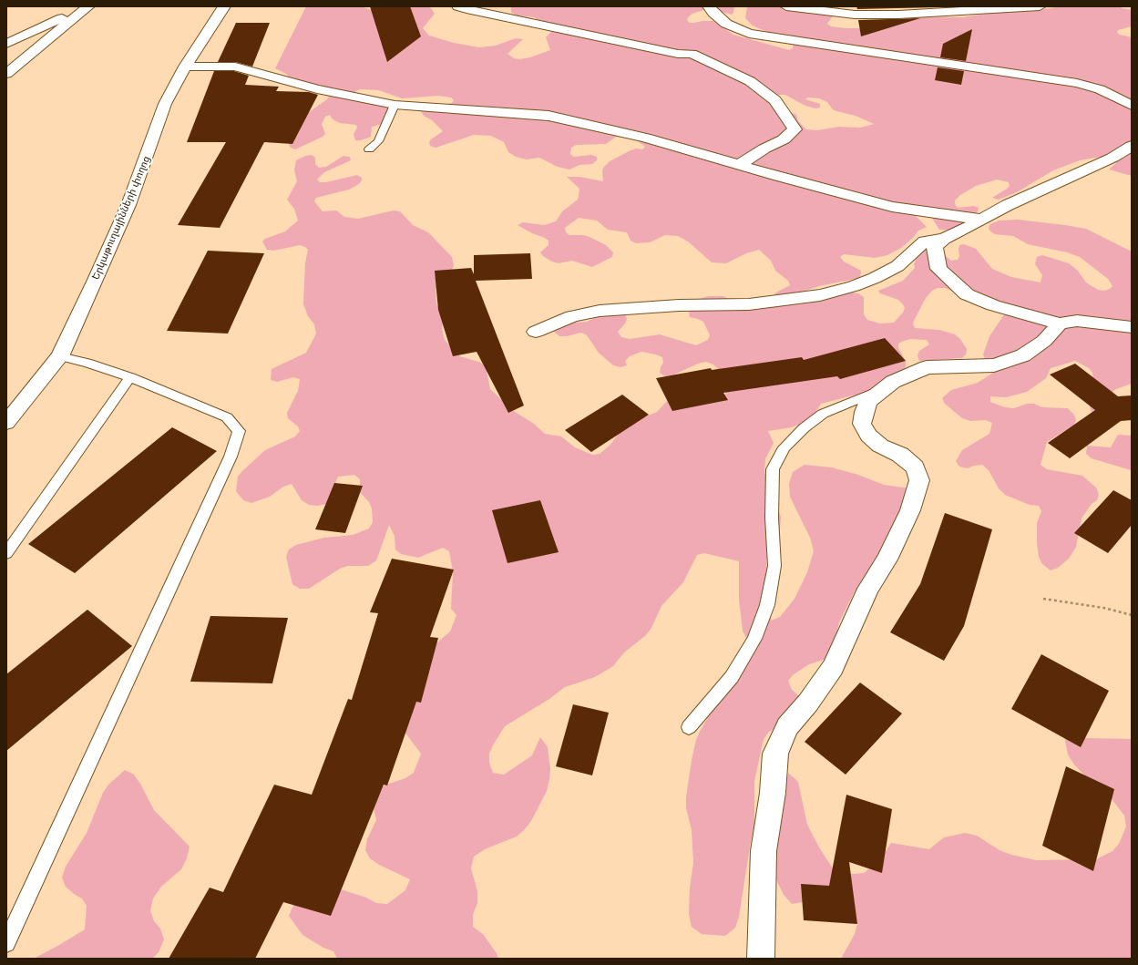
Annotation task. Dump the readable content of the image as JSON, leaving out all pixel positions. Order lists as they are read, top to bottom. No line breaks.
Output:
{"streets":{"street":["Երկաթուղայինների փողոց"]}}
